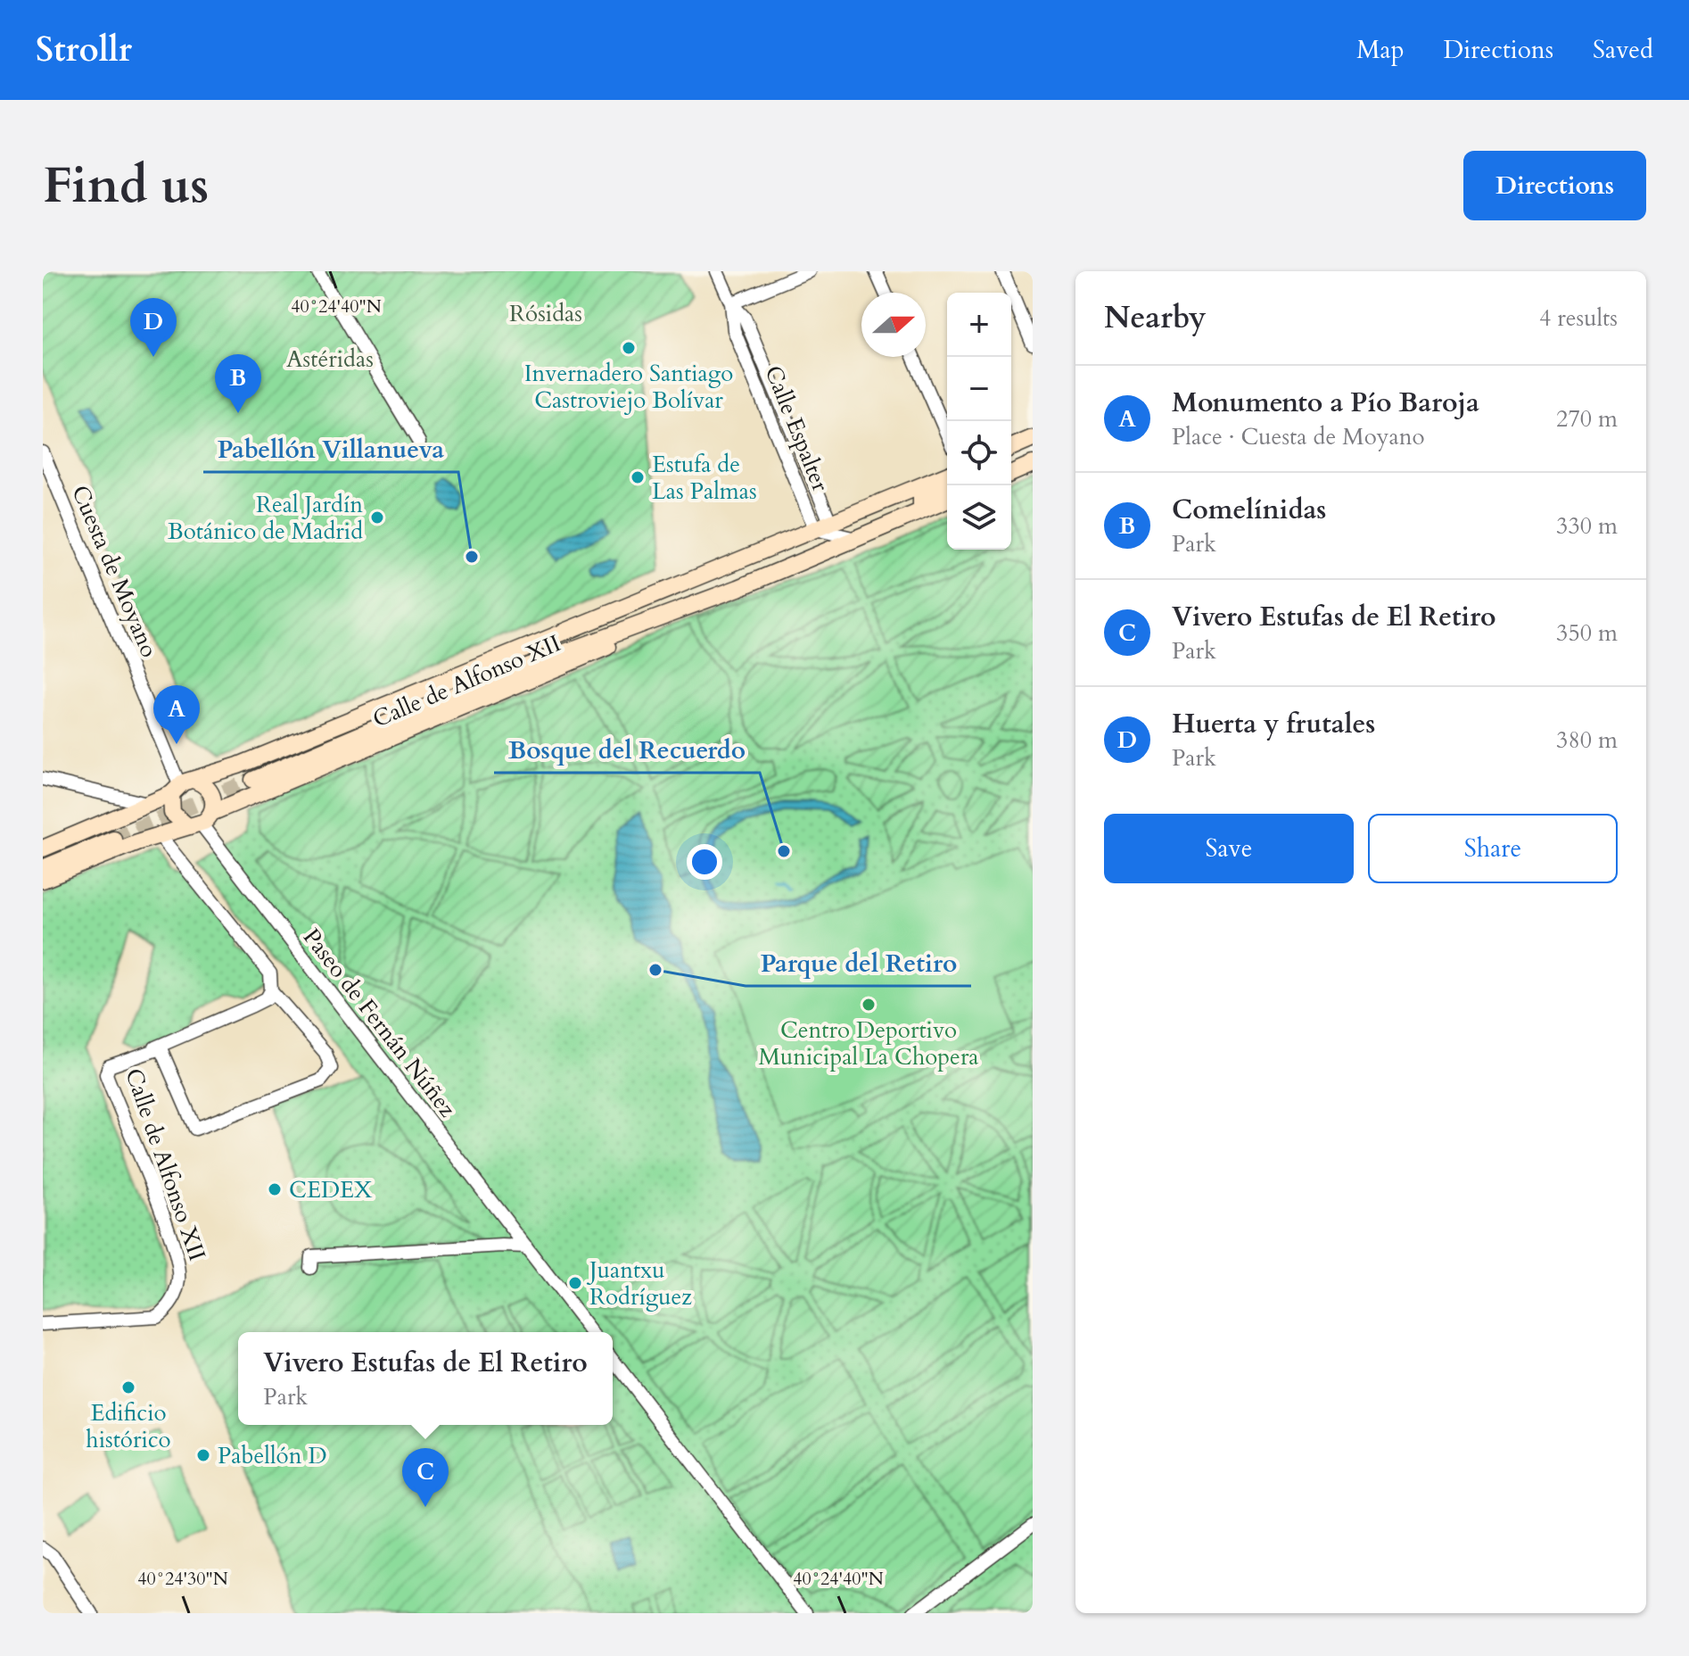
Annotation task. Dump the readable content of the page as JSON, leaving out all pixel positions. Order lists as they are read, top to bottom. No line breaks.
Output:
{"streets":{"main road":["Calle de Alfonso XII"],"street":["Calle Espalter","Cuesta de Moyano","Paseo de Fernán Núñez"]},"crossings":[["Calle Espalter","Calle de Alfonso XII"],["Cuesta de Moyano","Calle de Alfonso XII"],["Calle de Alfonso XII","Paseo de Fernán Núñez"]],"parks":["Rósidas","Astéridas"],"places":["Invernadero Santiago Castroviejo Bolívar","Estufa de Las Palmas","Real Jardín Botánico de Madrid","Pabellón Villanueva","Bosque del Recuerdo","Parque del Retiro","Centro Deportivo Municipal La Chopera","CEDEX","Juantxu Rodríguez","Edificio histórico","Pabellón D"],"north":"right","page":{"header":"Strollr","nav":["Map","Directions","Saved"],"buttons":["Directions",["Save","Share"]],"title":"Find us","heading":["Nearby","4 results"],"map_buttons":["+","−"],"pins":["D","B","A","C"],"list":[{"mark":"A","name":"Monumento a Pío Baroja","note":"Place · Cuesta de Moyano","value":"270 m"},{"mark":"B","name":"Comelínidas","note":"Park","value":"330 m"},{"mark":"C","name":"Vivero Estufas de El Retiro","note":"Park","value":"350 m"},{"mark":"D","name":"Huerta y frutales","note":"Park","value":"380 m"}],"popup":["Vivero Estufas de El Retiro","Park"]},"coordinates":["40°24'40\"N","40°24'30\"N"]}
